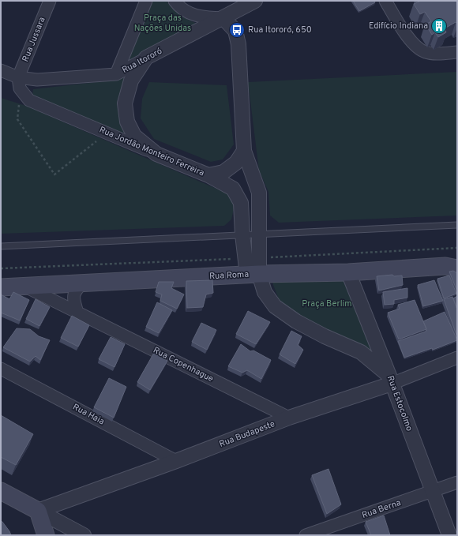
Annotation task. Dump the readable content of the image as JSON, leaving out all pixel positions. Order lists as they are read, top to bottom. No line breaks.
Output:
{"streets":{"main road":["Rua Roma"],"street":["Rua Jussara","Rua Itororó","Rua Jordão Monteiro Ferreira","Rua Copenhague","Rua Estocolmo","Rua Haia","Rua Budapeste","Rua Berna"]},"crossings":[["Rua Jussara","Rua Itororó"],["Rua Jussara","Rua Jordão Monteiro Ferreira"],["Rua Itororó","Rua Jordão Monteiro Ferreira"],["Rua Jordão Monteiro Ferreira","Rua Roma"],["Rua Roma","Rua Copenhague"],["Rua Roma","Rua Estocolmo"],["Rua Copenhague","Rua Budapeste"],["Rua Estocolmo","Rua Budapeste"],["Rua Estocolmo","Rua Berna"],["Rua Haia","Rua Budapeste"]],"parks":["Praça das Nações Unidas","Praça Berlim"],"places":{"building":["Edifício Indiana"],"bus stop":["Rua Itororó, 650"]}}
